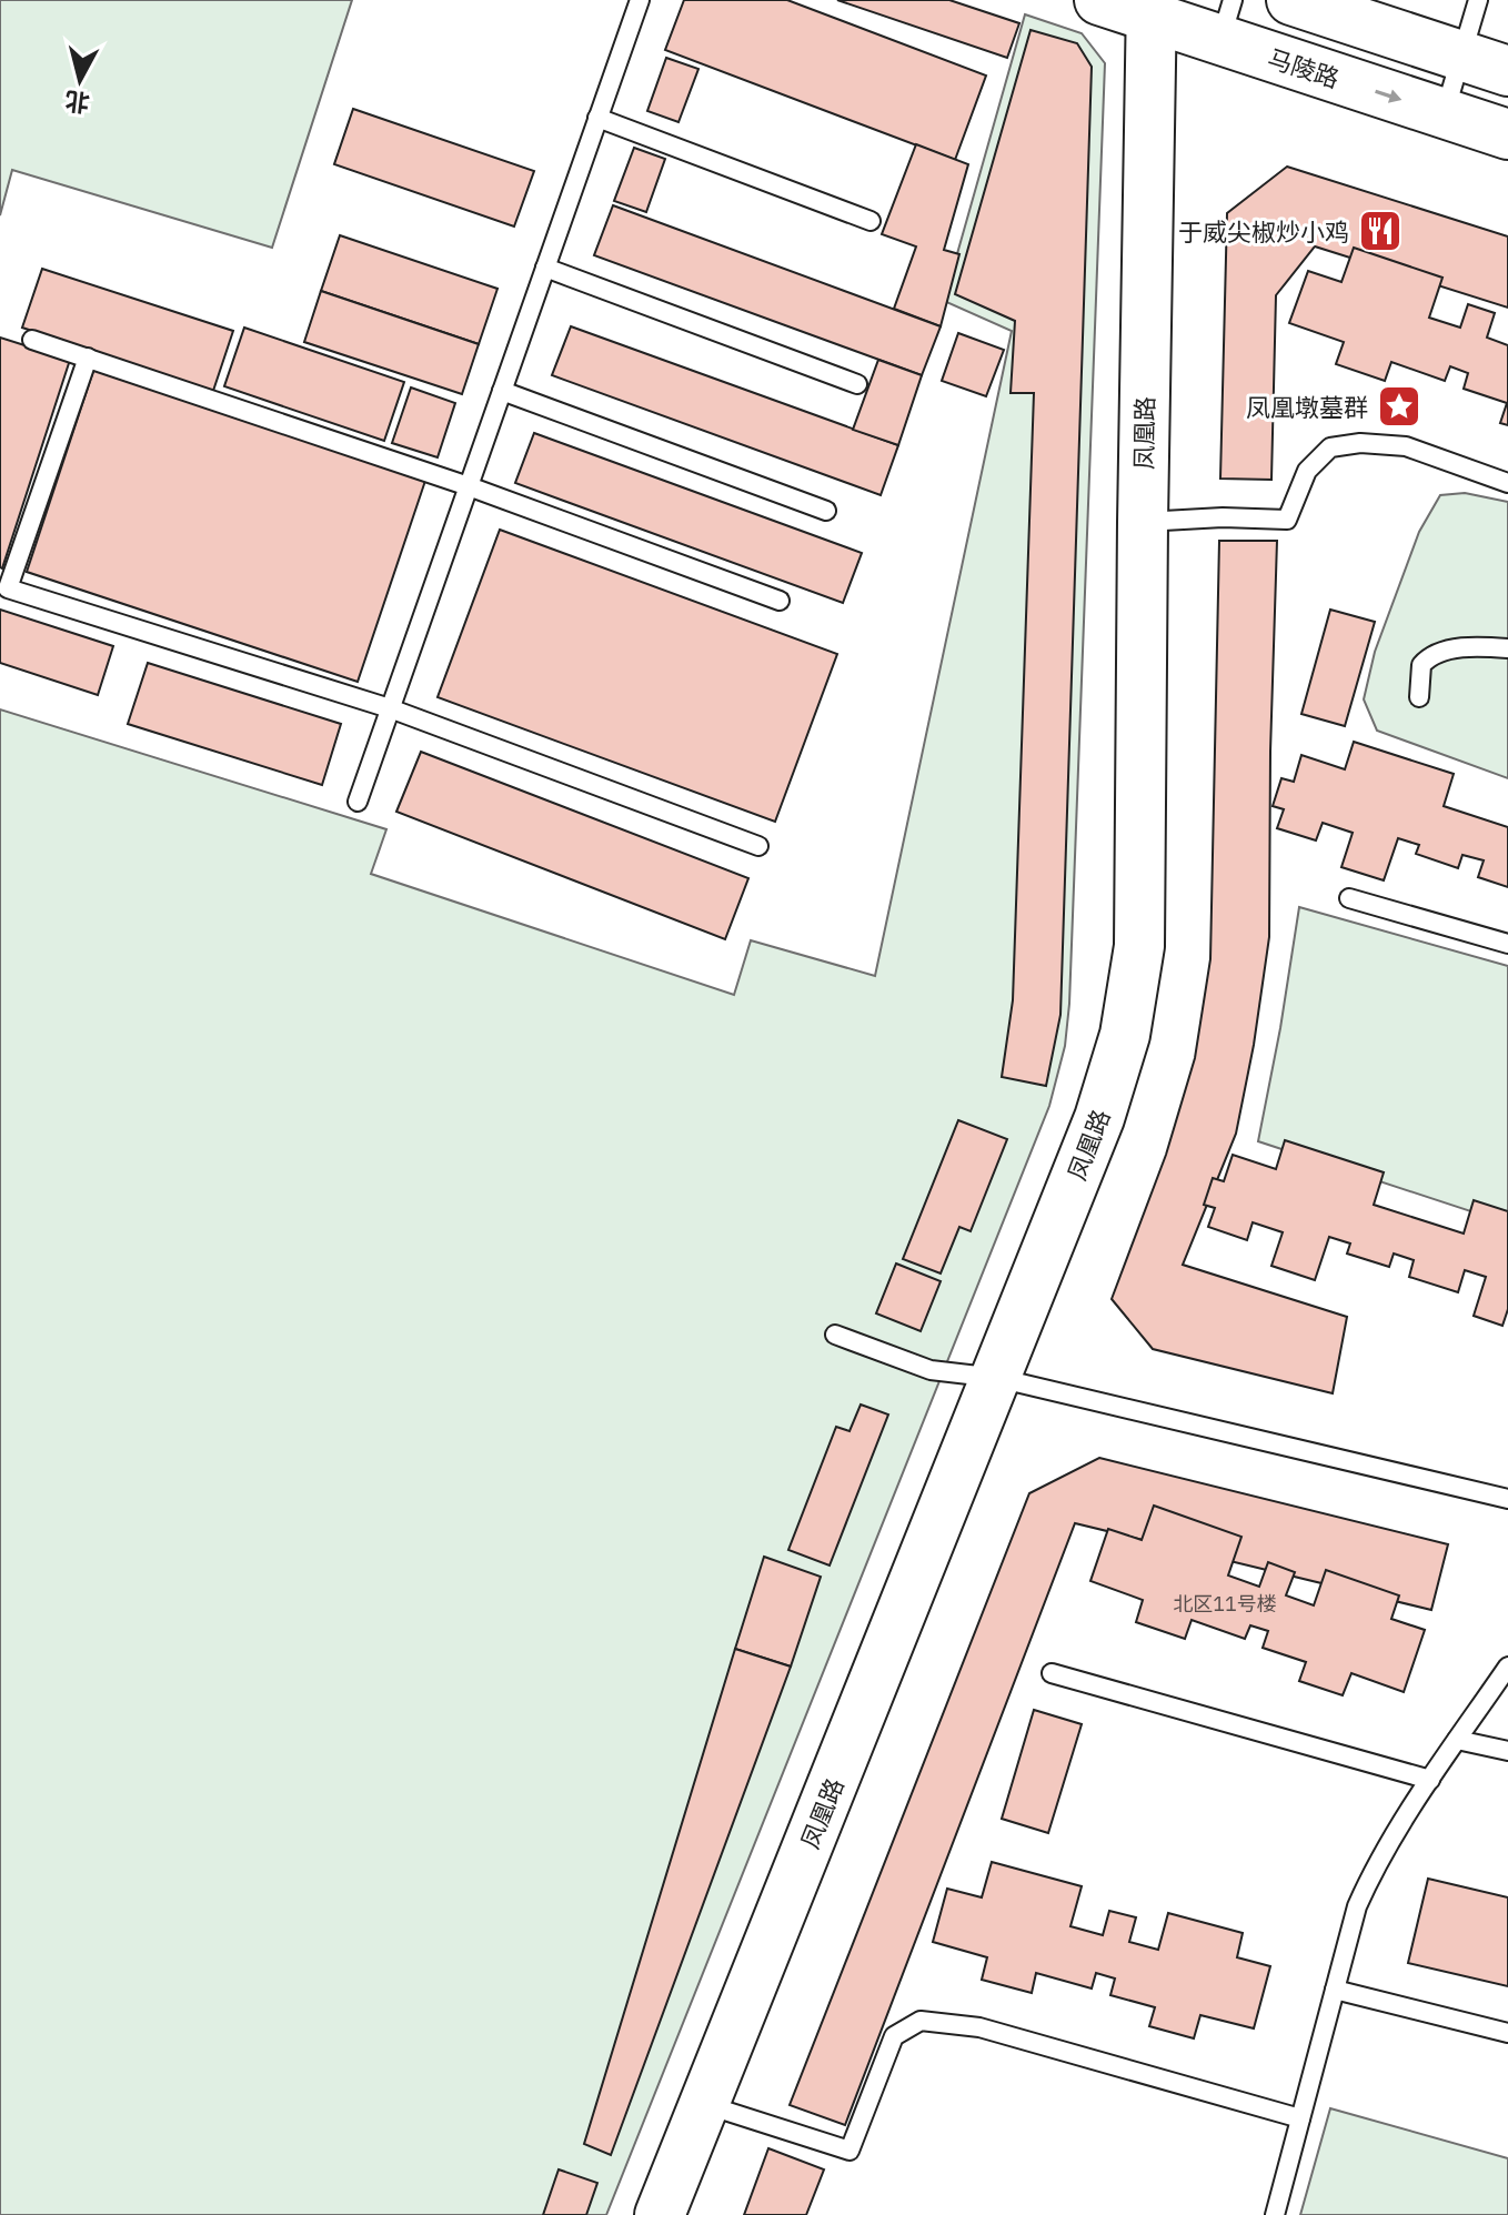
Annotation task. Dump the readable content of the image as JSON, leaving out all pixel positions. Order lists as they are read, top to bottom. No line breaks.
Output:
{"streets":{"street":["马陵路","凤凰路"]},"crossings":[["马陵路","凤凰路"]],"places":{"restaurant":["于威尖椒炒小鸡"],"place":["凤凰墩墓群"]},"house_numbers":["北区11号楼"],"north":"bottom"}
